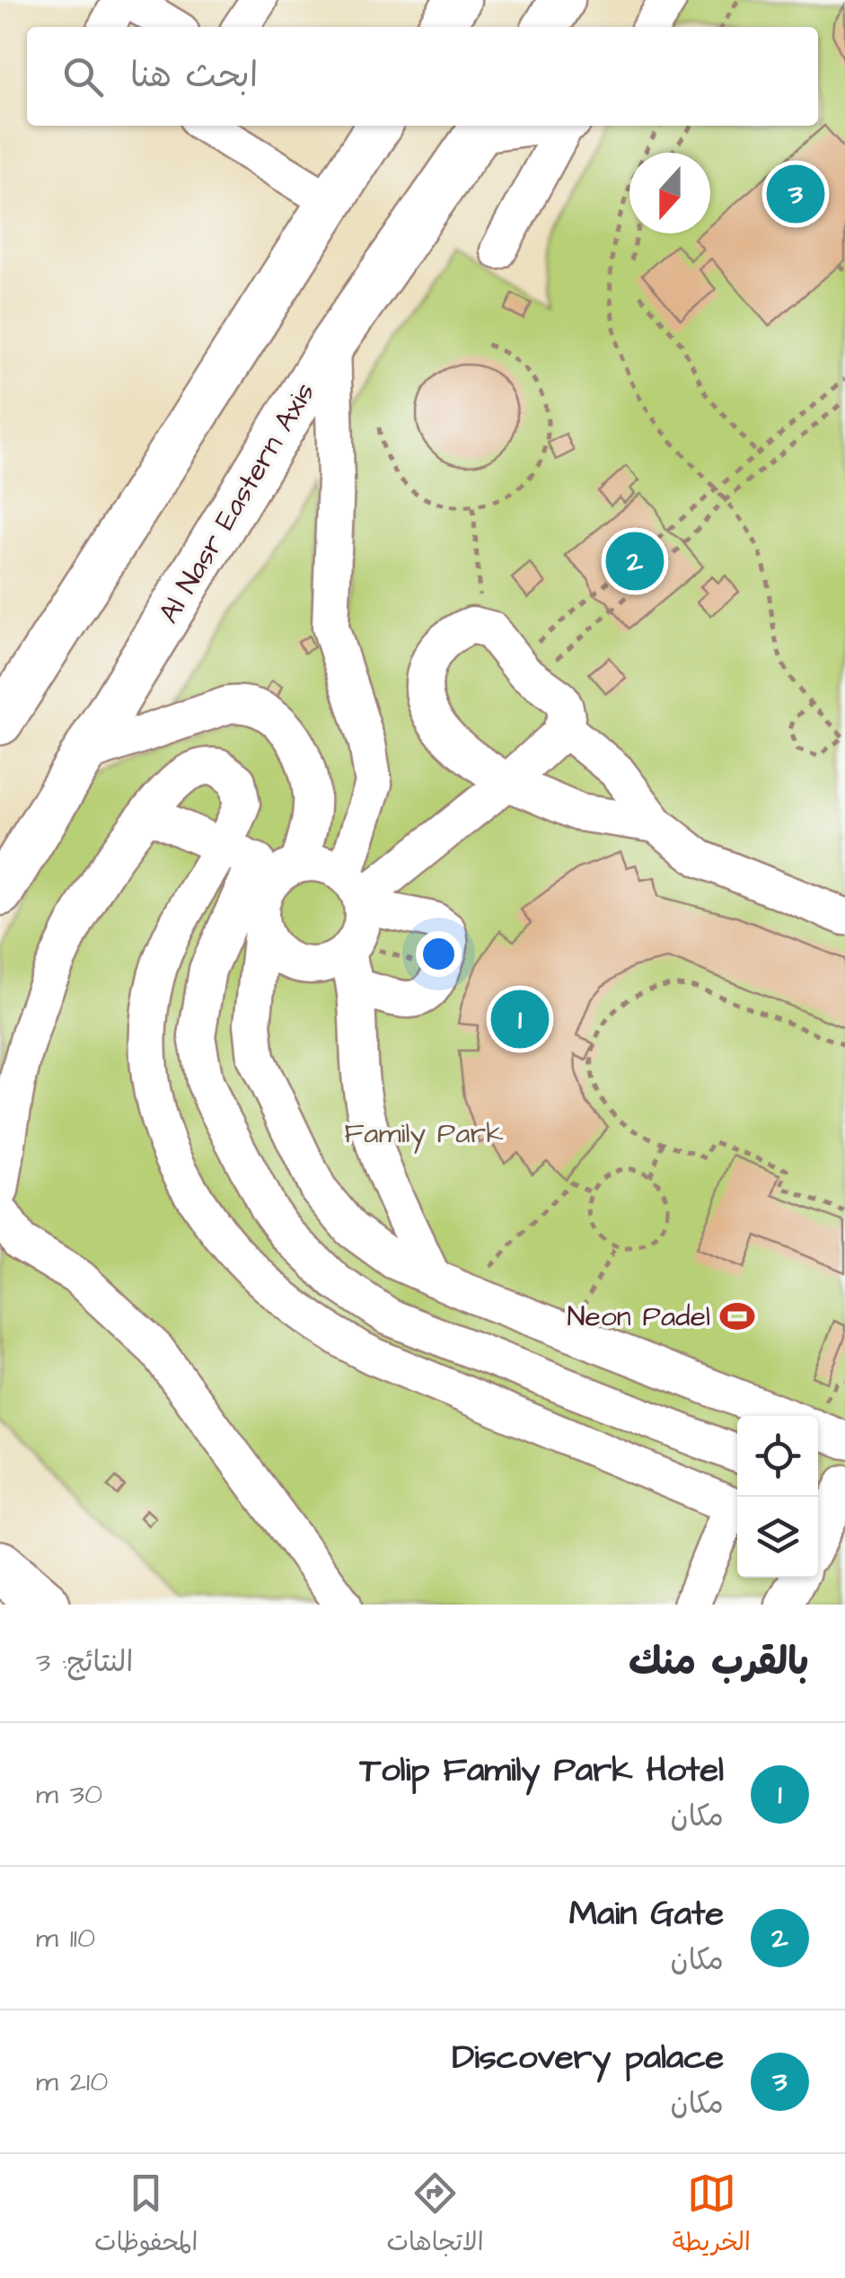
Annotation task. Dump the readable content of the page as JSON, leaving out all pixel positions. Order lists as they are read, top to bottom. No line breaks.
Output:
{"streets":{"main road":["Al Nasr Eastern Axis"]},"parks":["Family Park"],"places":{"sports":["Neon Padel"]},"north":"bottom","page":{"search":"ابحث هنا","pins":["3","2","1"],"heading":["بالقرب منك","النتائج: 3"],"list":[{"mark":"1","name":"Tolip Family Park Hotel","note":"مكان","value":"30 m"},{"mark":"2","name":"Main Gate","note":"مكان","value":"110 m"},{"mark":"3","name":"Discovery palace","note":"مكان","value":"210 m"}],"nav":["الخريطة","الاتجاهات","المحفوظات"]}}
